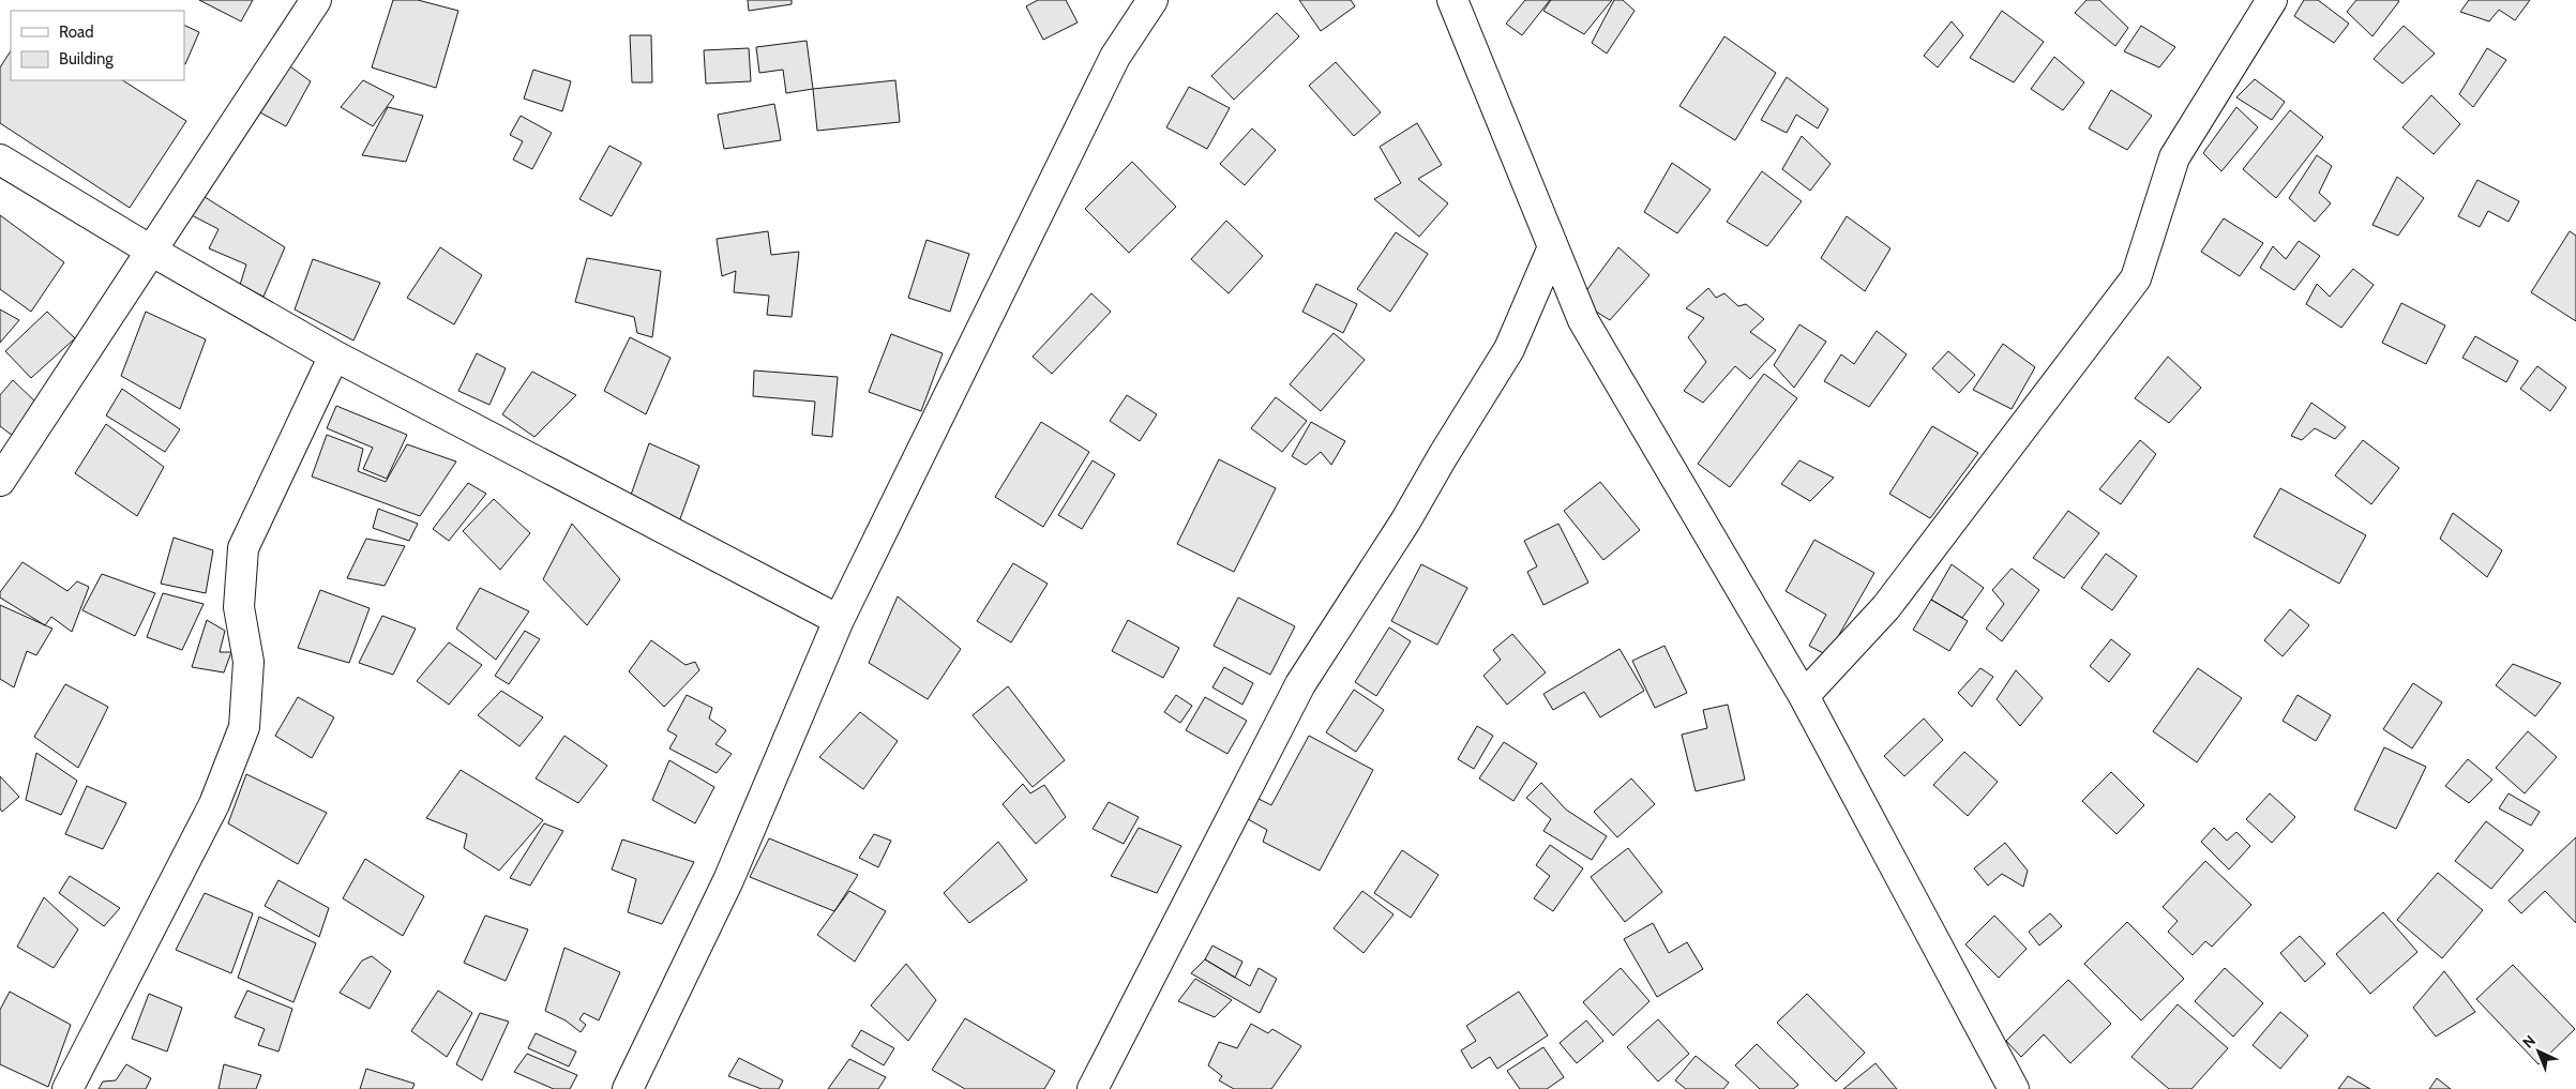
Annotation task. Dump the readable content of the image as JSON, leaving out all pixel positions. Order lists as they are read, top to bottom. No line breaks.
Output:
{"legend":["Road","Building"],"north":"top left"}
